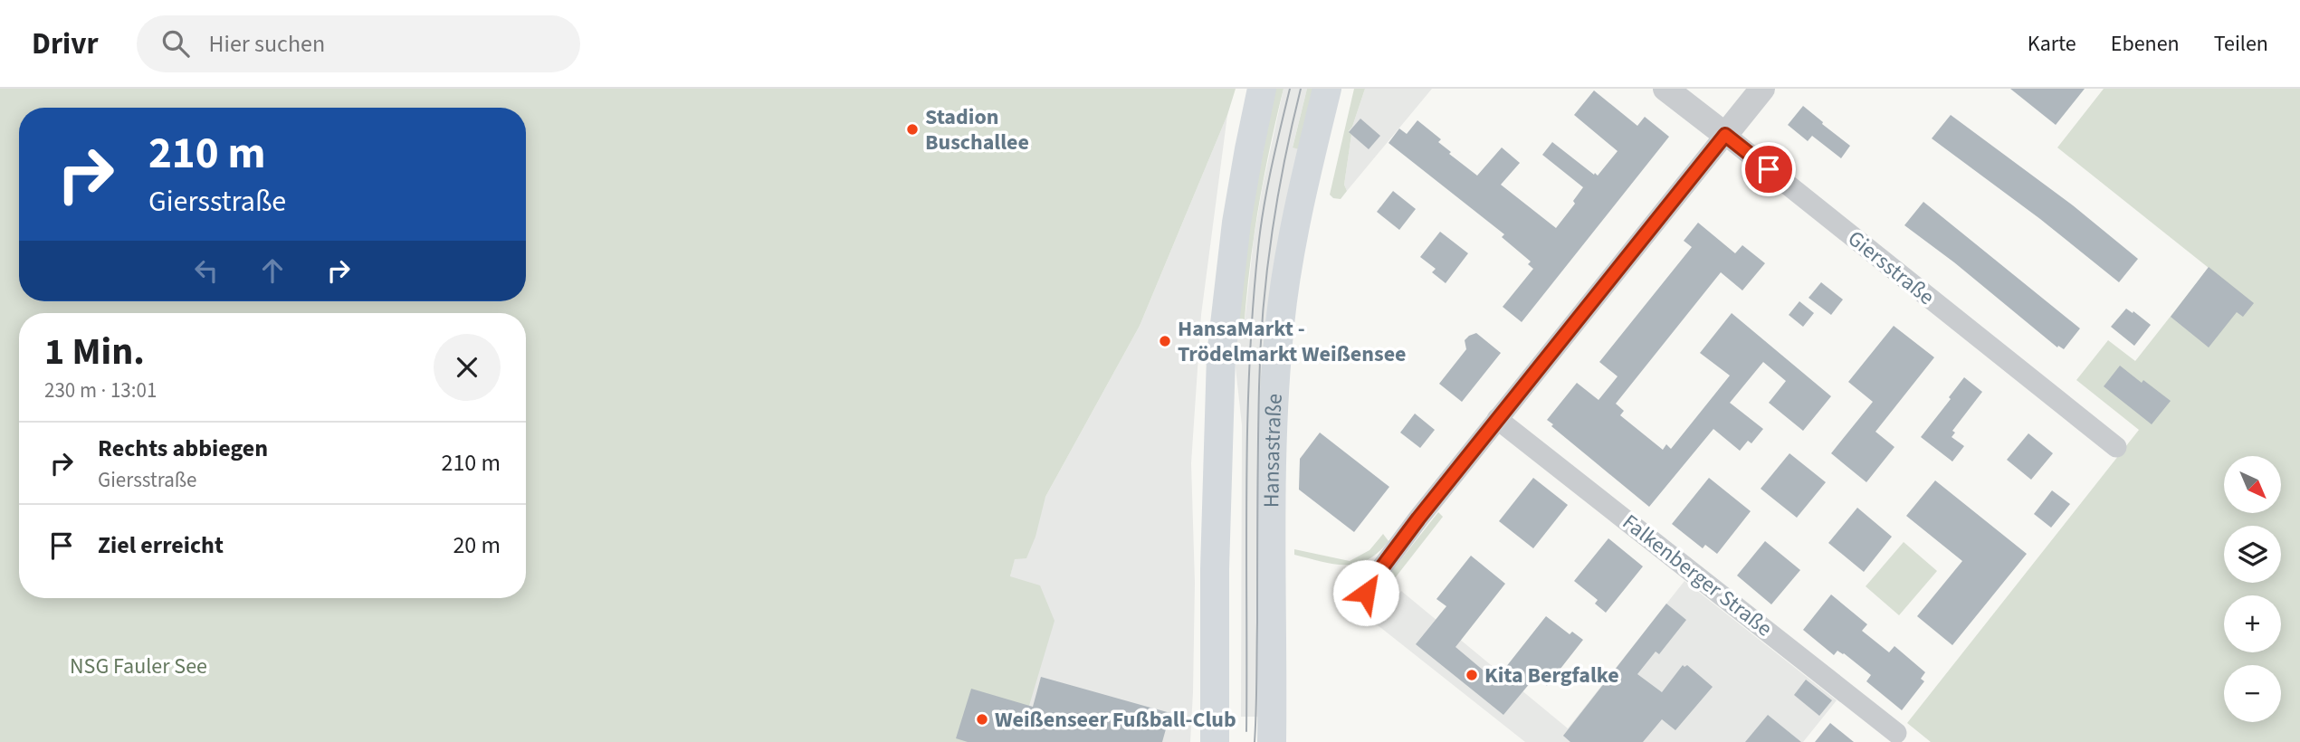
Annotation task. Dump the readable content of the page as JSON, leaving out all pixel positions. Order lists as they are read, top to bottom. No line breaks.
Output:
{"streets":{"main road":["Hansastraße"],"street":["Giersstraße","Falkenberger Straße"]},"parks":["NSG Fauler See"],"places":["Stadion Buschallee","HansaMarkt - Trödelmarkt Weißensee","Kita Bergfalke","Weißenseer Fußball-Club"],"north":"bottom right","page":{"header":"Drivr","search":"Hier suchen","nav":["Karte","Ebenen","Teilen"],"turn":["210 m","Giersstraße"],"heading":["1 Min.","230 m · 13:01"],"list":[{"name":"Rechts abbiegen","note":"Giersstraße","value":"210 m"},{"name":"Ziel erreicht","value":"20 m"}],"map_buttons":["+","−"]}}
